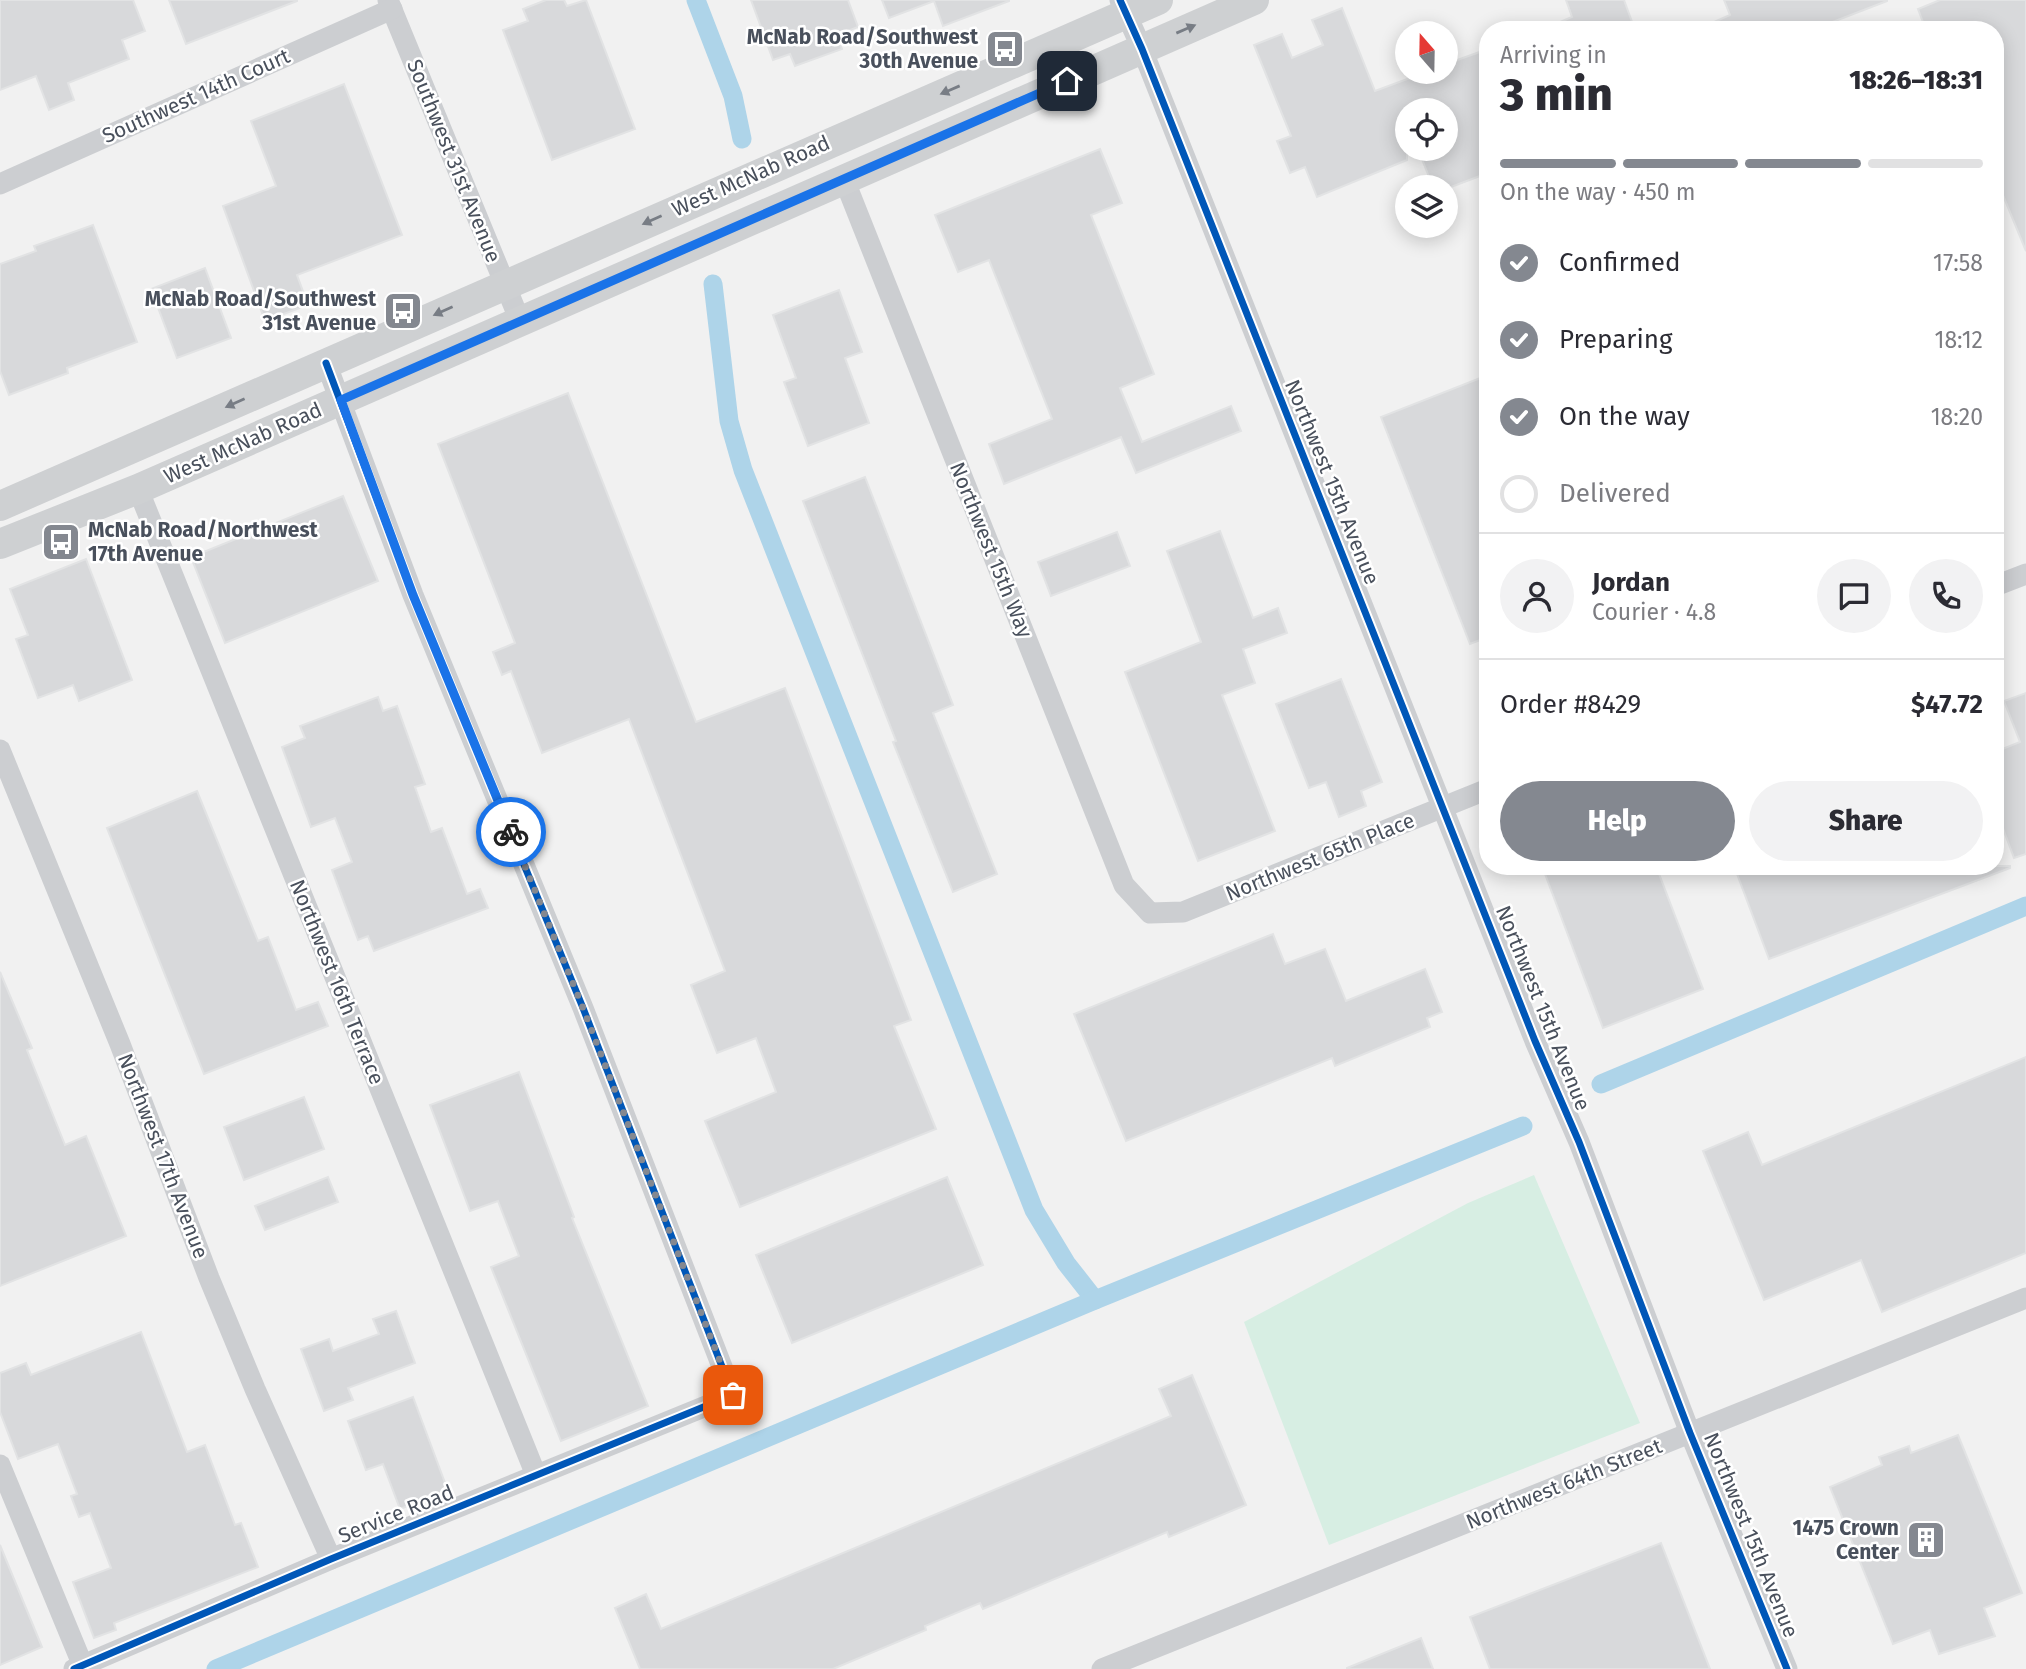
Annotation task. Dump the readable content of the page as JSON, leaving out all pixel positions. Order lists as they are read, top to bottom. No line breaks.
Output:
{"streets":{"main road":["West McNab Road"],"street":["Southwest 14th Court","Southwest 31st Avenue","Northwest 15th Avenue","Northwest 15th Way","Northwest 65th Place","Northwest 16th Terrace","Northwest 17th Avenue","Northwest 64th Street","Service Road"]},"crossings":[["Southwest 14th Court","Southwest 31st Avenue"],["Southwest 31st Avenue","West McNab Road"],["West McNab Road","Northwest 15th Avenue"],["West McNab Road","Northwest 15th Way"],["West McNab Road","Northwest 16th Terrace"],["West McNab Road","Service Road"],["Northwest 15th Avenue","Northwest 65th Place"],["Northwest 15th Avenue","Northwest 64th Street"],["Northwest 15th Way","Northwest 65th Place"],["Northwest 16th Terrace","Service Road"],["Northwest 17th Avenue","Service Road"]],"places":{"bus stop":["McNab Road/Southwest 30th Avenue","McNab Road/Southwest 31st Avenue","McNab Road/Northwest 17th Avenue"],"building":["1475 Crown Center"]},"north":"top","page":{"heading":["3 min","Arriving in","18:26–18:31"],"panel":["Jordan","Courier · 4.8","Order #8429","$47.72"],"bar":"On the way · 450 m","list":[["Confirmed","17:58"],["Preparing","18:12"],["On the way","18:20"],"Delivered"],"buttons":["Help","Share"]}}
